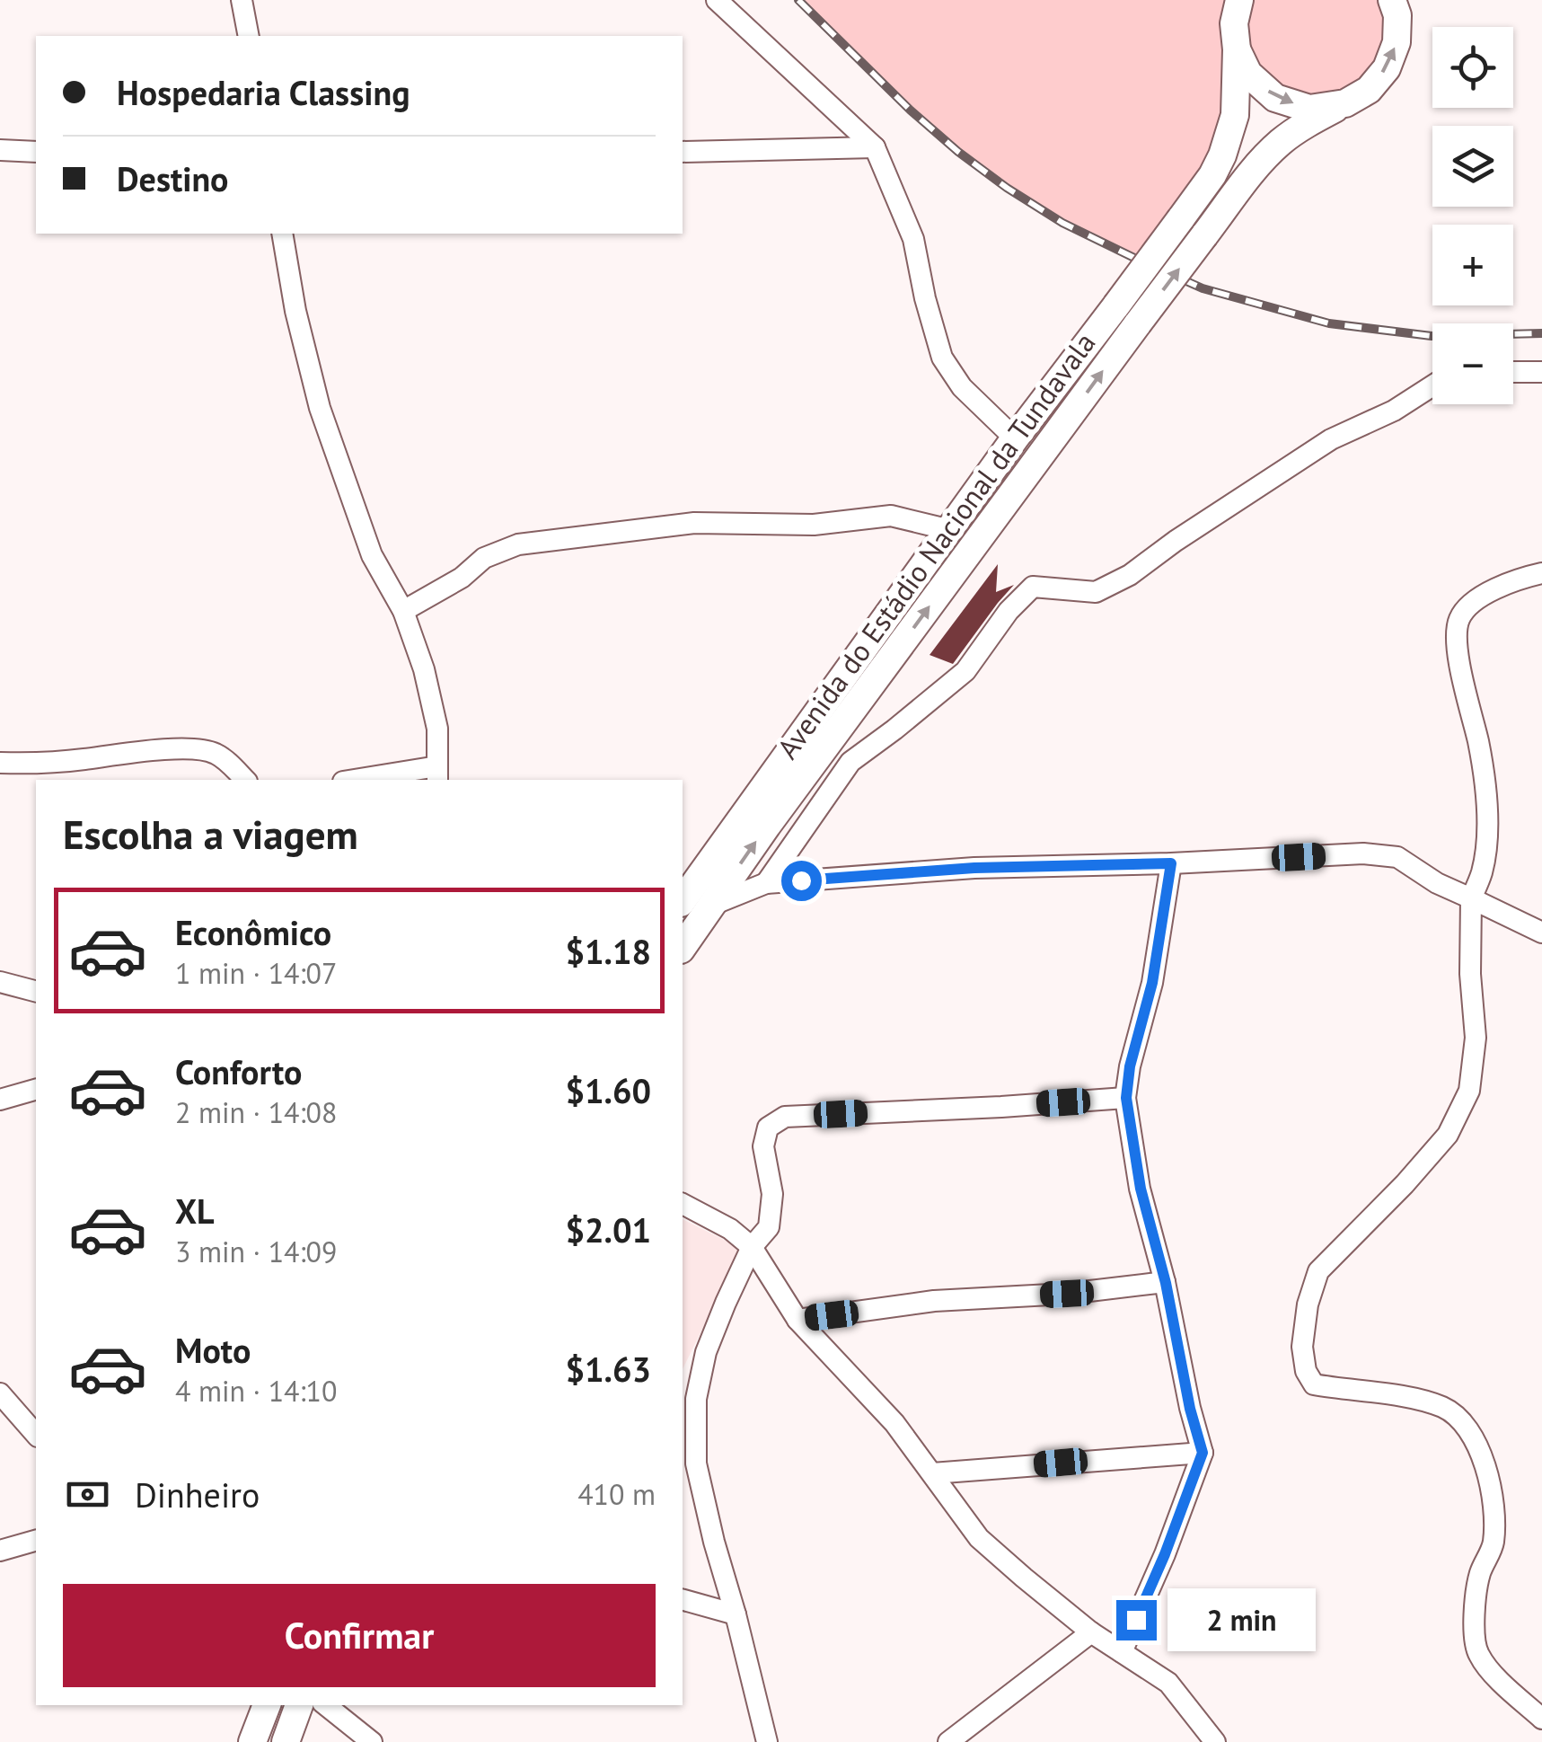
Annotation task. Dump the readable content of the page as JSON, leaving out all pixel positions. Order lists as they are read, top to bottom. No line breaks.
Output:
{"streets":{"street":["Avenida do Estádio Nacional da Tundavala"]},"page":{"map_buttons":["+","−"],"banner":["Hospedaria Classing","Destino"],"heading":"Escolha a viagem","list":[{"name":"Econômico","note":"1 min · 14:07","value":"$1.18"},{"name":"Conforto","note":"2 min · 14:08","value":"$1.60"},{"name":"XL","note":"3 min · 14:09","value":"$2.01"},{"name":"Moto","note":"4 min · 14:10","value":"$1.63"}],"pay":["Dinheiro","410 m"],"buttons":"Confirmar","bubble":"2 min"}}
